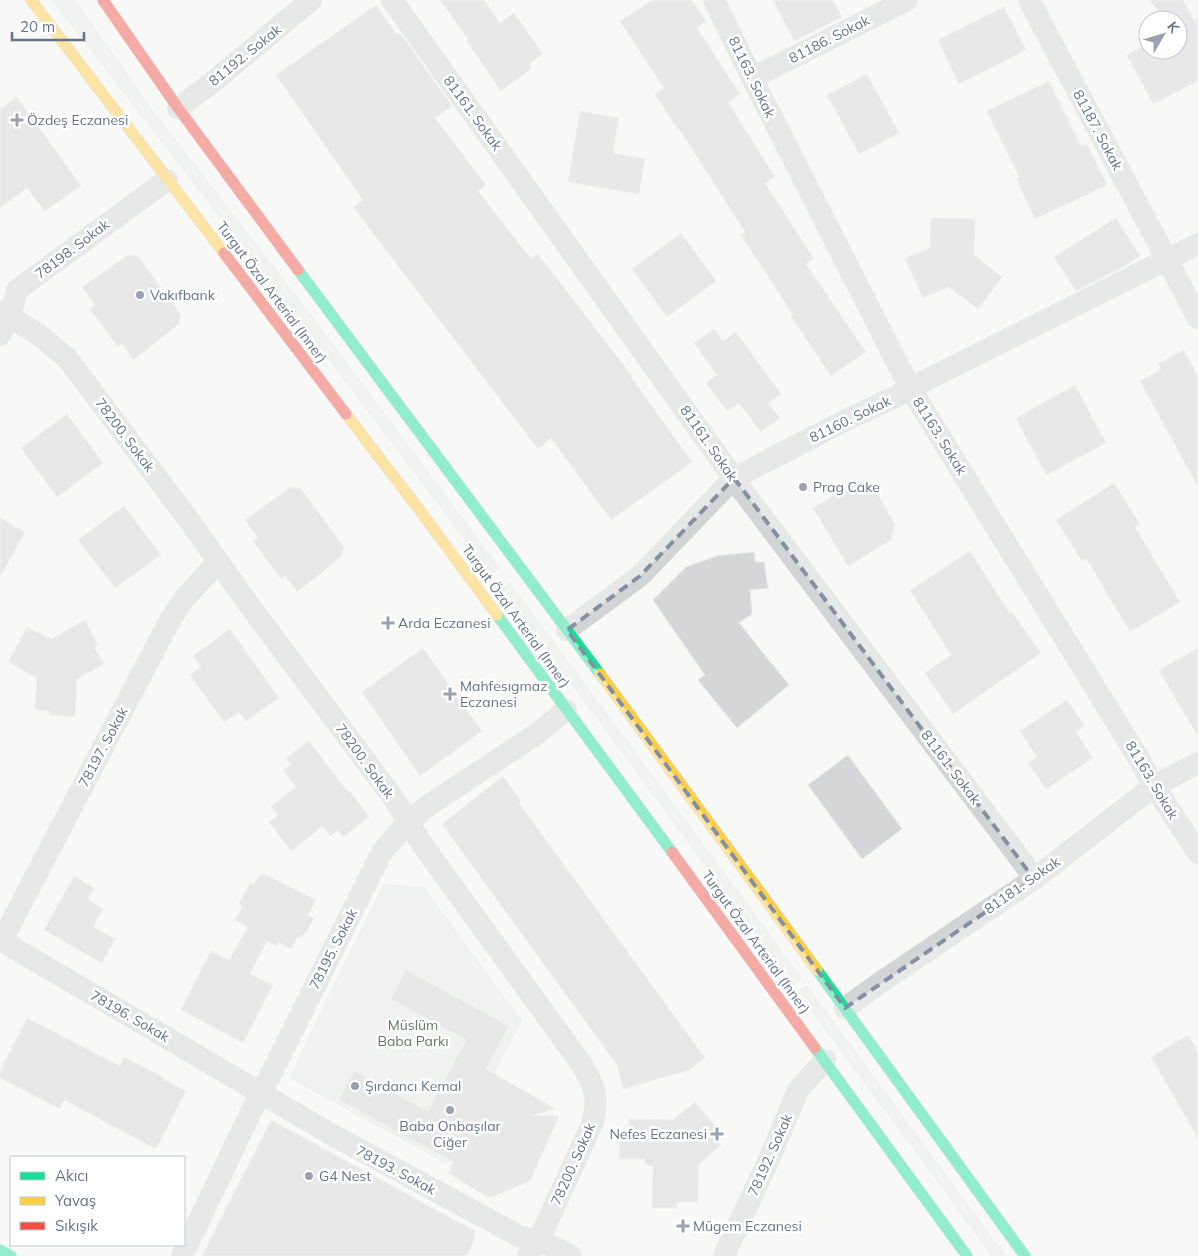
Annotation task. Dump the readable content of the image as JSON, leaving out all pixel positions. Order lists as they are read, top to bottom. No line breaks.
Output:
{"streets":{"main road":["Turgut Özal Arterial (Inner)"],"street":["81186. Sokak","81192. Sokak","81163. Sokak","81161. Sokak","81187. Sokak","78198. Sokak","81160. Sokak","78200. Sokak","78197. Sokak","81181. Sokak","78195. Sokak","78196. Sokak","78192. Sokak","78193. Sokak"]},"crossings":[["81186. Sokak","81163. Sokak"],["81163. Sokak","81160. Sokak"],["81163. Sokak","81181. Sokak"],["81161. Sokak","81160. Sokak"],["81161. Sokak","81181. Sokak"],["81187. Sokak","81160. Sokak"],["78198. Sokak","Turgut Özal Arterial (Inner)"],["78198. Sokak","78200. Sokak"],["Turgut Özal Arterial (Inner)","78195. Sokak"],["Turgut Özal Arterial (Inner)","78192. Sokak"],["78200. Sokak","78197. Sokak"],["78200. Sokak","78195. Sokak"],["78200. Sokak","78193. Sokak"],["78197. Sokak","78196. Sokak"],["78195. Sokak","78196. Sokak"],["78195. Sokak","78193. Sokak"],["78196. Sokak","78193. Sokak"]],"parks":["Müslüm Baba Parkı"],"places":{"health":["Özdeş Eczanesi","Arda Eczanesi","Mahfesıgmaz Eczanesi","Nefes Eczanesi","Mügem Eczanesi"],"other":["Vakıfbank","Prag Cake","Şırdancı Kemal","Baba Onbaşılar Ciğer","G4 Nest"]},"legend":["Akıcı","Yavaş","Sıkışık"],"scale_bar":"20 m","north":"top right"}
